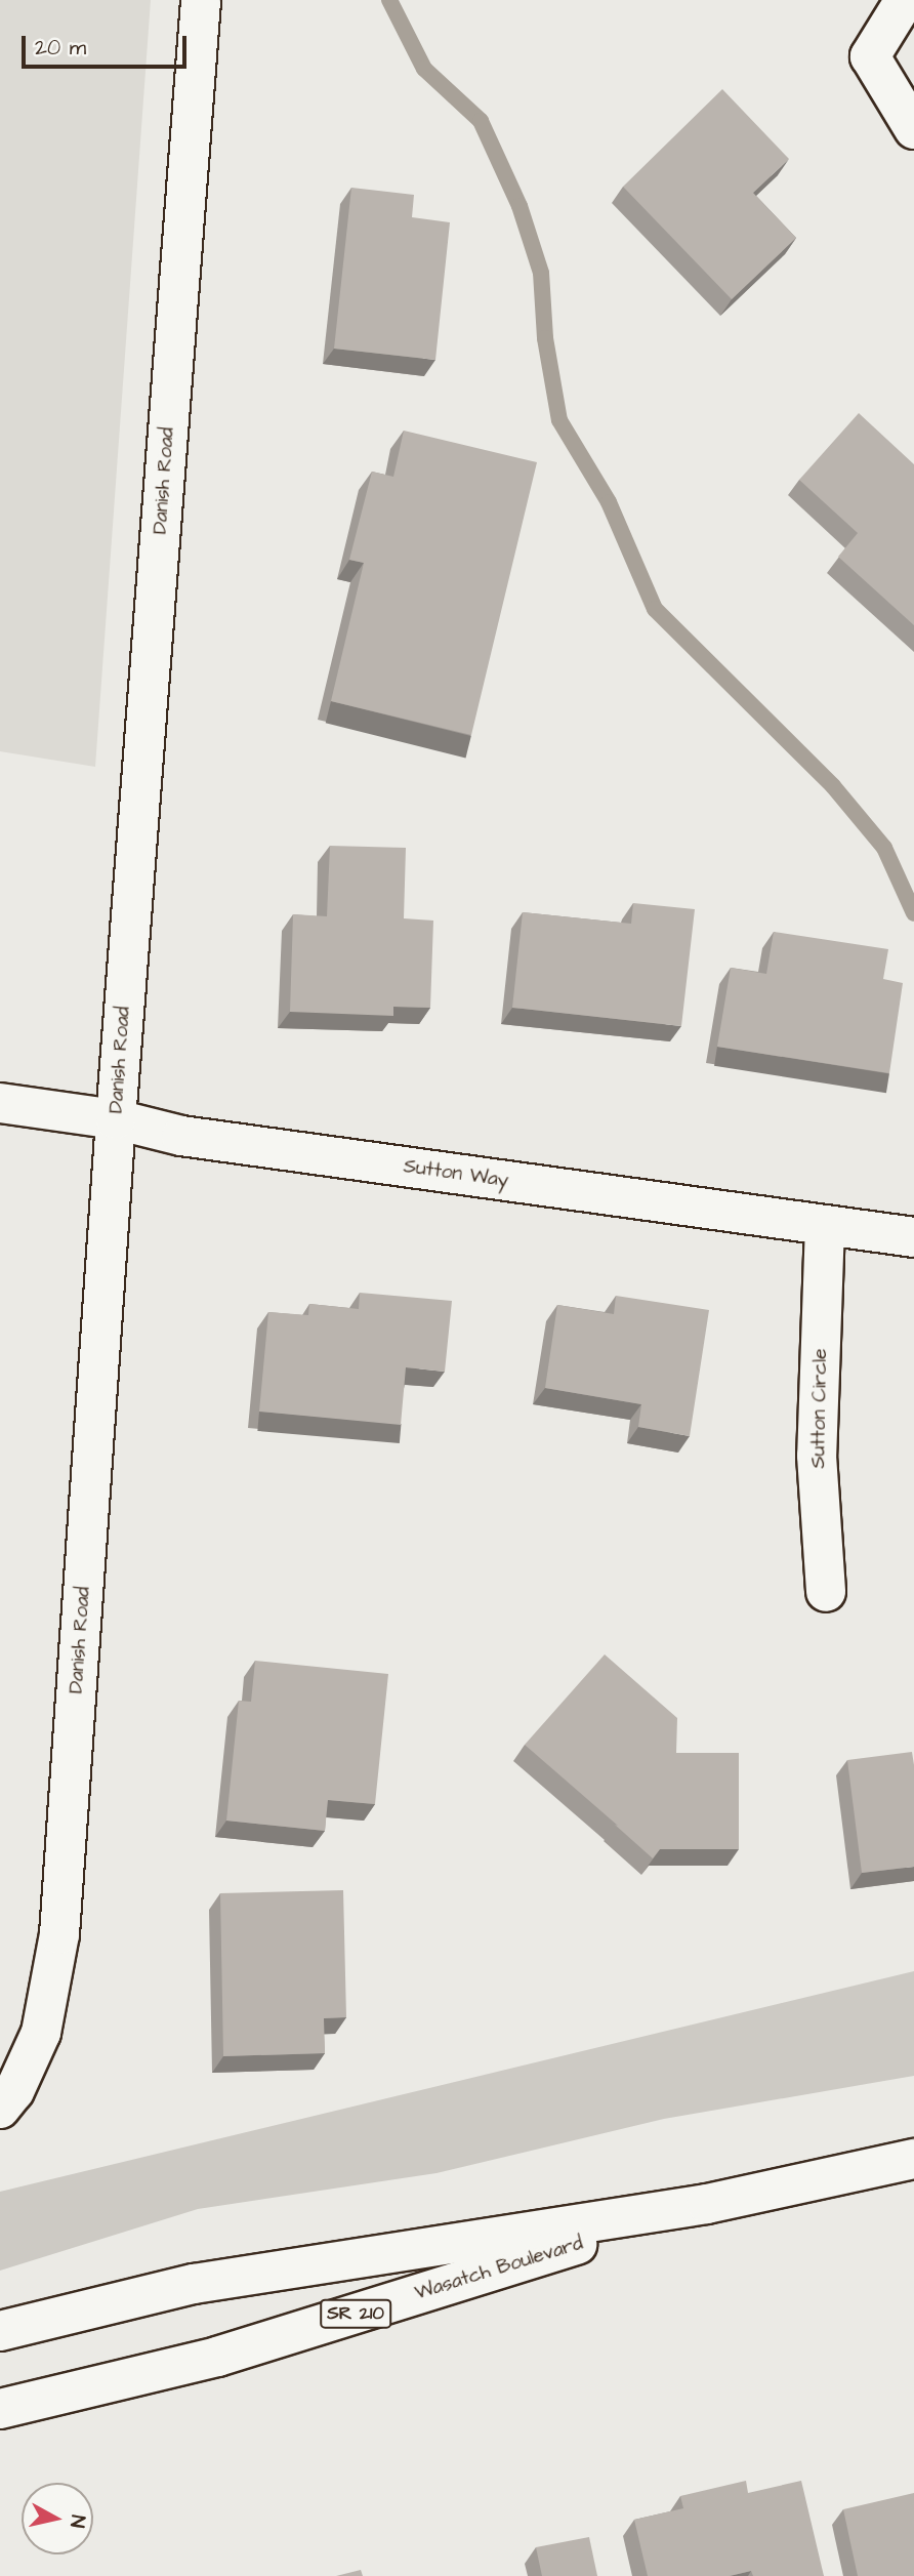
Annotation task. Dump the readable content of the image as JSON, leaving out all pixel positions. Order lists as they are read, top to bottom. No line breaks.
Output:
{"streets":{"street":["Danish Road","Sutton Way","Sutton Circle","Wasatch Boulevard","SR 210"]},"crossings":[["Danish Road","Sutton Way"],["Sutton Way","Sutton Circle"]],"scale_bar":"20 m","north":"right"}
